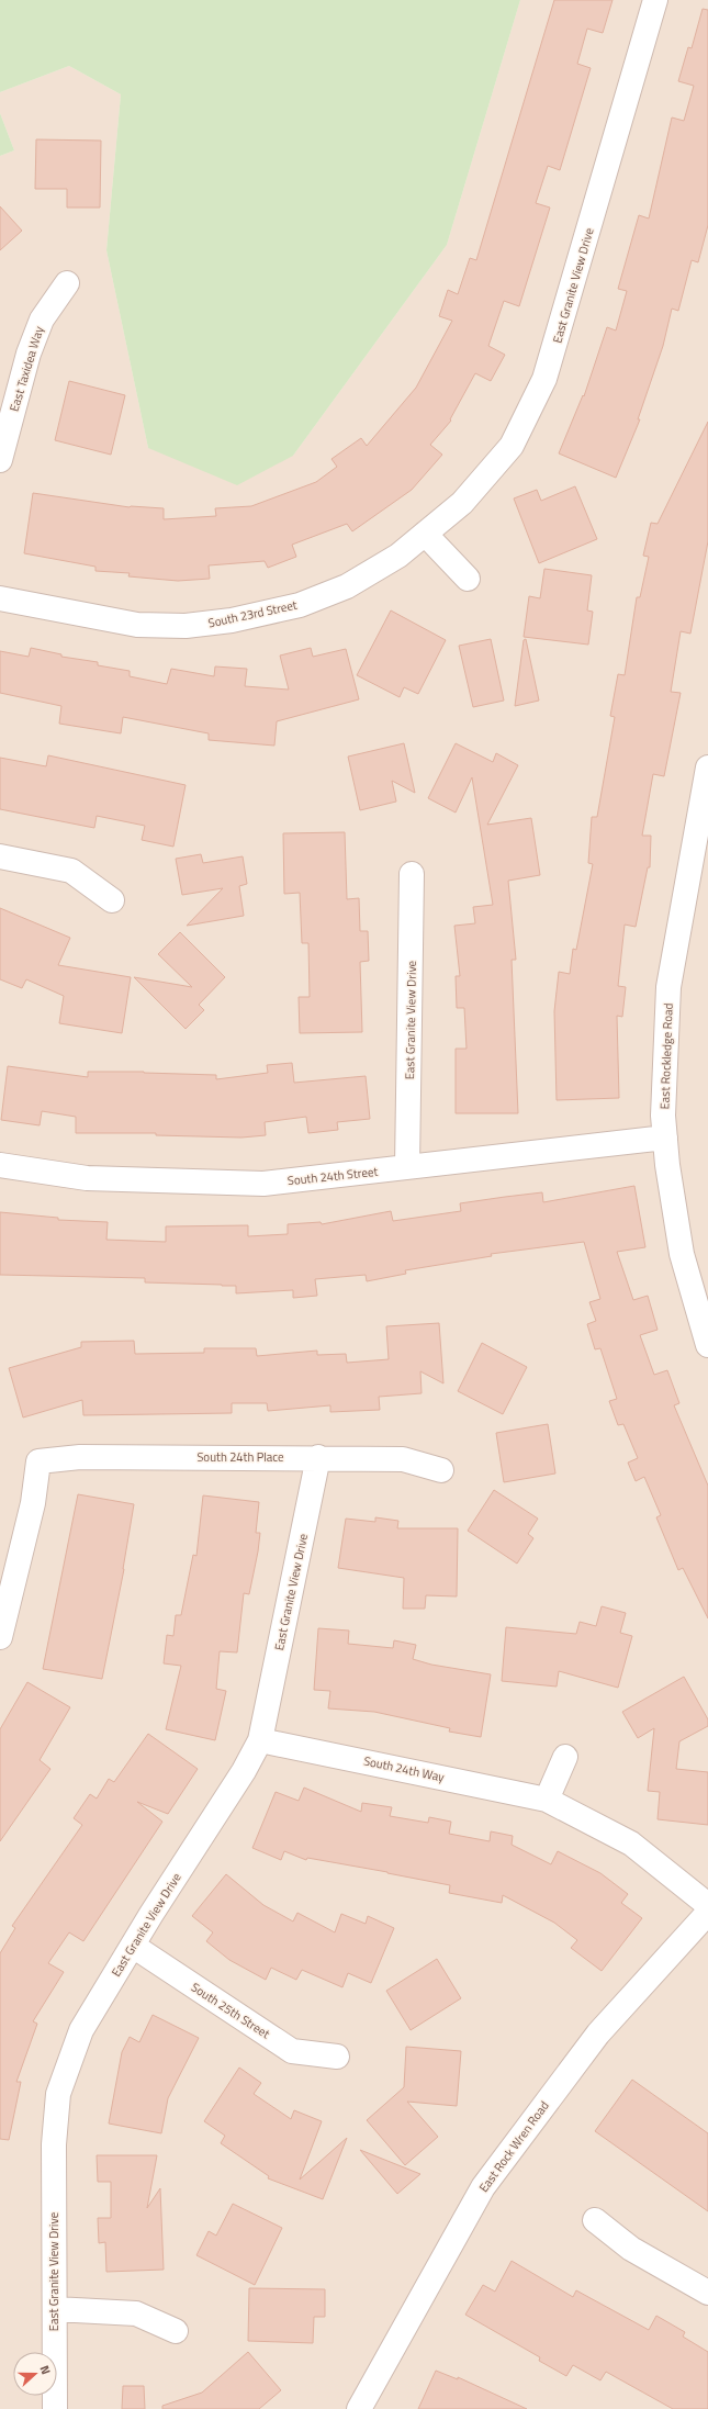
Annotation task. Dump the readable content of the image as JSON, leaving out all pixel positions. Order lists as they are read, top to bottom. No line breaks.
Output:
{"streets":{"street":["East Granite View Drive","East Taxidea Way","South 23rd Street","East Rockledge Road","South 24th Street","South 24th Place","South 24th Way","South 25th Street","East Rock Wren Road"]},"crossings":[["East Granite View Drive","South 23rd Street"],["East Granite View Drive","South 24th Street"],["East Granite View Drive","South 24th Place"],["East Granite View Drive","South 24th Way"],["East Granite View Drive","South 25th Street"],["East Rockledge Road","South 24th Street"]],"north":"right"}
